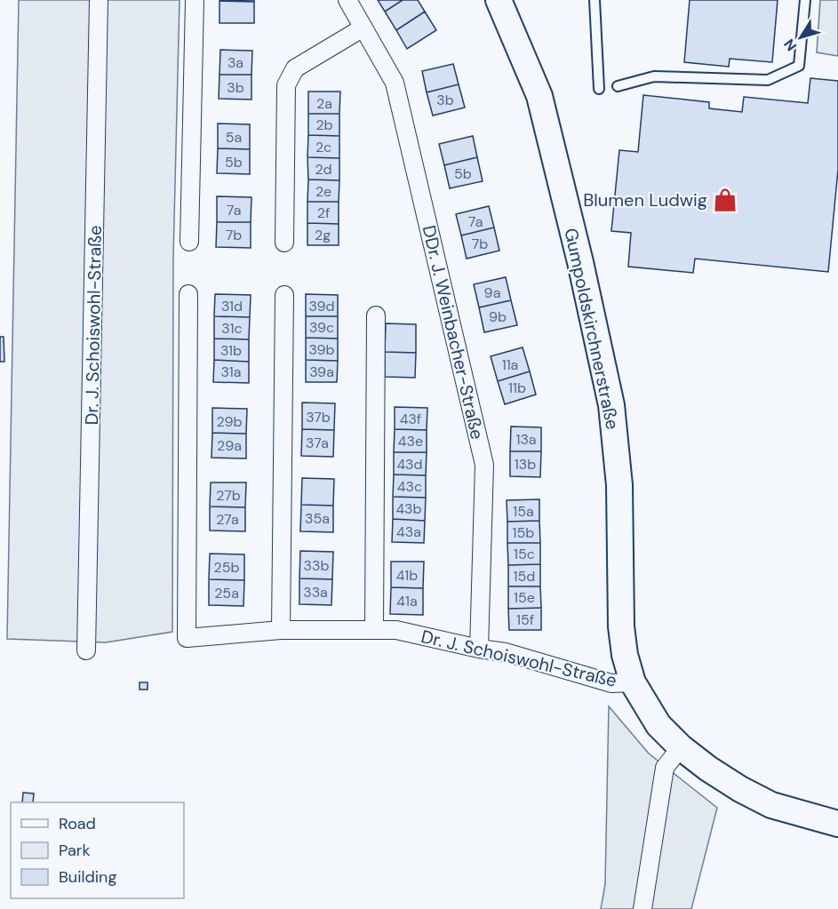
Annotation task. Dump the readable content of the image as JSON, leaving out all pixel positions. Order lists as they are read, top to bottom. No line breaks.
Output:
{"streets":{"street":["Dr. J. Schoiswohl-Straße","Gumpoldskirchnerstraße","DDr. J. Weinbacher-Straße"]},"crossings":[["Dr. J. Schoiswohl-Straße","Gumpoldskirchnerstraße"],["Dr. J. Schoiswohl-Straße","DDr. J. Weinbacher-Straße"]],"places":{"shop":["Blumen Ludwig"]},"house_numbers":["3a","3b","3b","2a","2b","5a","2c","5b","2d","5b","2e","7a","2f","7a","7b","2g","7b","9a","31d","39d","9b","39c","31c","39b","31b","11a","31a","39a","11b","37b","43f","29b","13a","43e","37a","29a","43d","13b","43c","27b","43b","15a","35a","27a","43a","15b","15c","33b","25b","41b","15d","33a","25a","15e","41a","15f"],"legend":["Road","Park","Building"],"north":"bottom left"}
